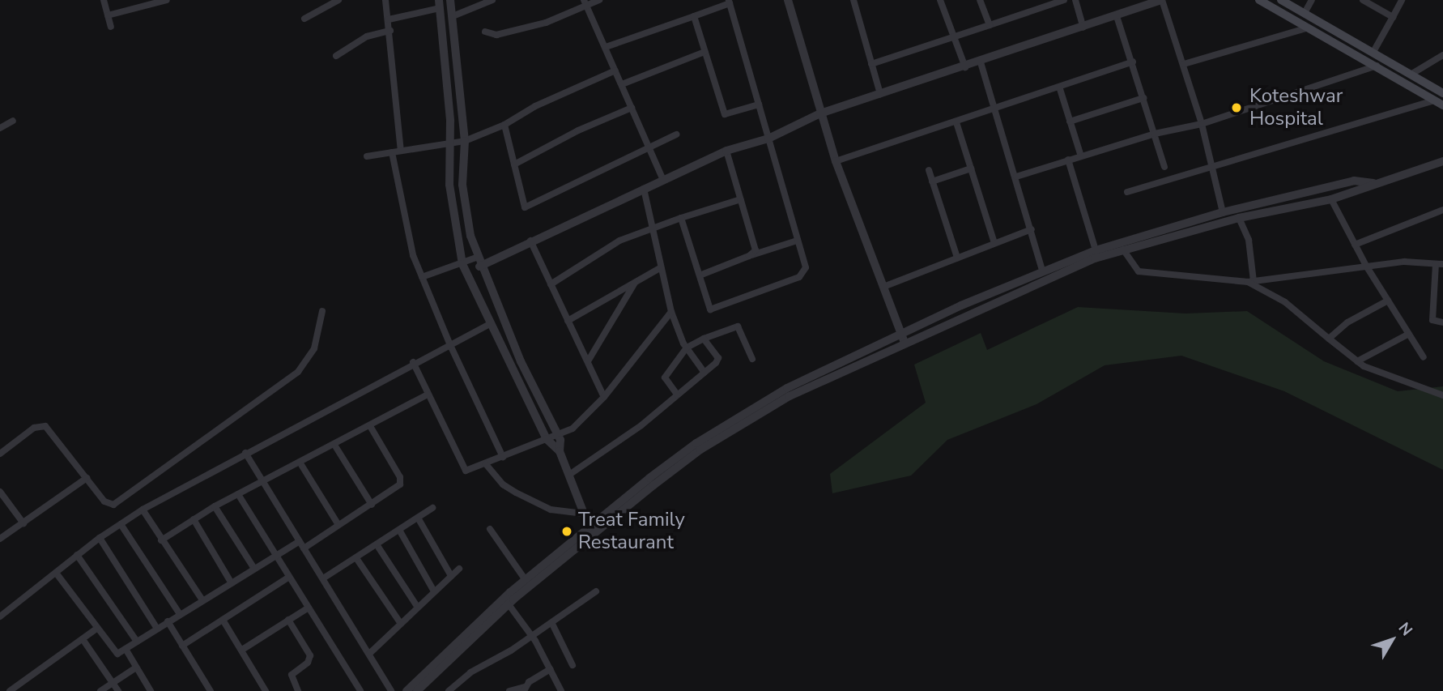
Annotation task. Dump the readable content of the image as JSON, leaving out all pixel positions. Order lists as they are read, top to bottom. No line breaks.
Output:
{"places":["Koteshwar Hospital","Treat Family Restaurant"],"north":"top right"}
